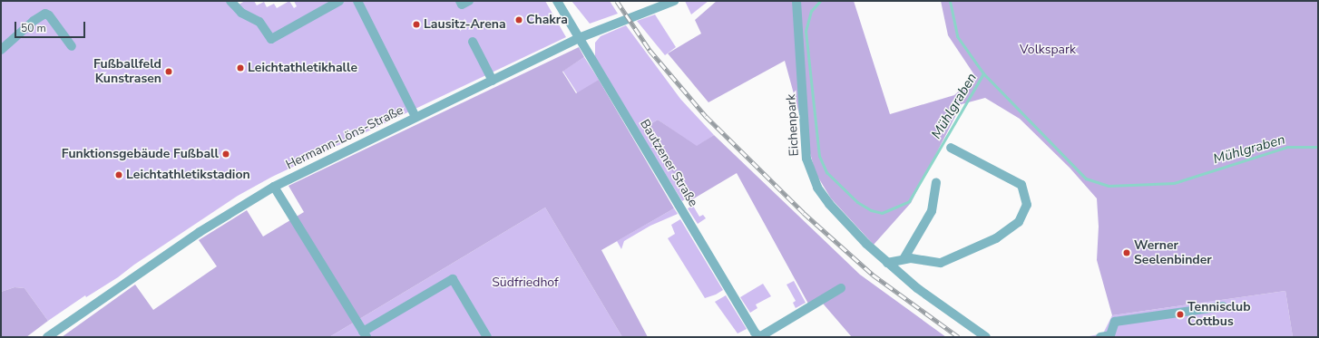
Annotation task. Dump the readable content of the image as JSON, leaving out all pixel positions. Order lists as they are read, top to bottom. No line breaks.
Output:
{"streets":{"street":["Eichenpark","Hermann-Löns-Straße","Bautzener Straße"]},"crossings":[["Hermann-Löns-Straße","Bautzener Straße"]],"water":["Mühlgraben"],"parks":["Volkspark","Südfriedhof"],"places":["Chakra","Lausitz-Arena","Leichtathletikhalle","Fußballfeld Kunstrasen","Funktionsgebäude Fußball","Leichtathletikstadion","Werner Seelenbinder","Tennisclub Cottbus"],"scale_bar":"50 m"}
